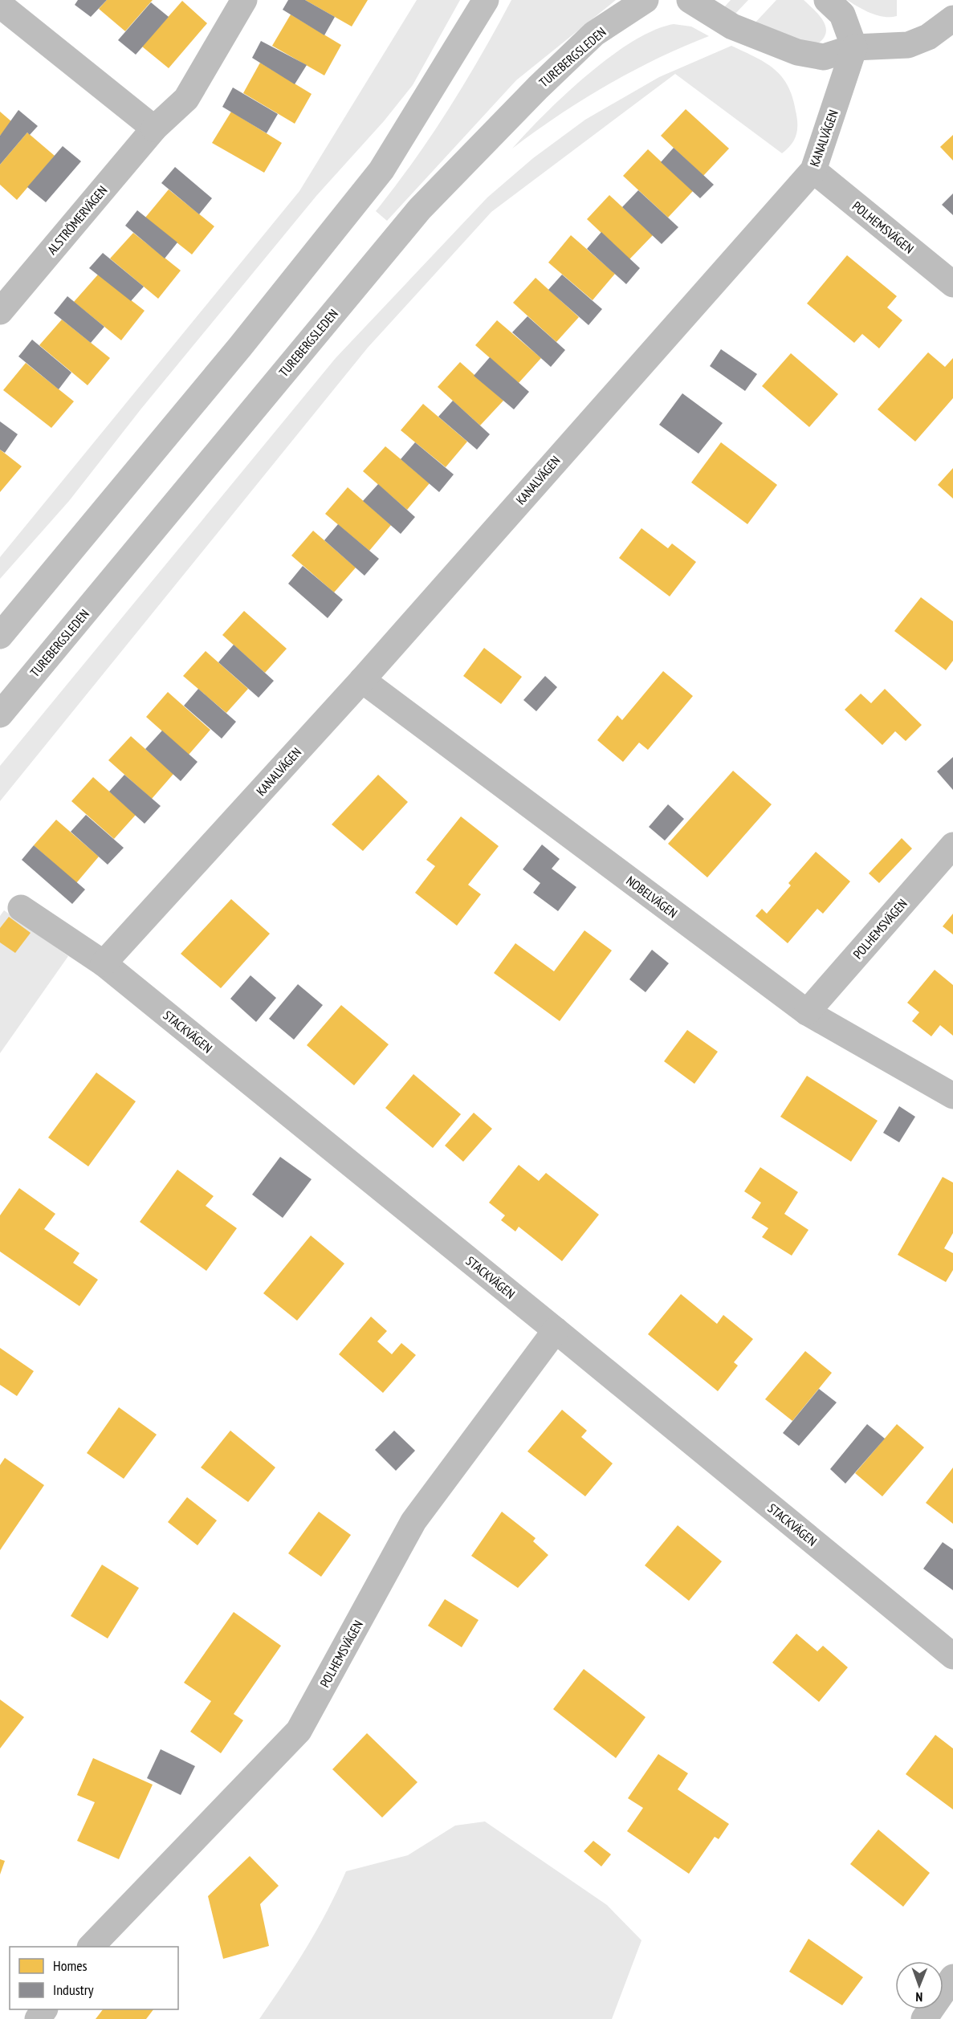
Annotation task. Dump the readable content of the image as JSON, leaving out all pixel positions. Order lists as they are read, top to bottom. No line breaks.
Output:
{"streets":{"main road":["TUREBERGSLEDEN"],"street":["KANALVÄGEN","ALSTRÖMERVÄGEN","POLHEMSVÄGEN","NOBELVÄGEN","STACKVÄGEN"]},"crossings":[["KANALVÄGEN","POLHEMSVÄGEN"],["KANALVÄGEN","NOBELVÄGEN"],["KANALVÄGEN","STACKVÄGEN"],["POLHEMSVÄGEN","NOBELVÄGEN"],["POLHEMSVÄGEN","STACKVÄGEN"]],"legend":["Homes","Industry"],"north":"bottom"}
